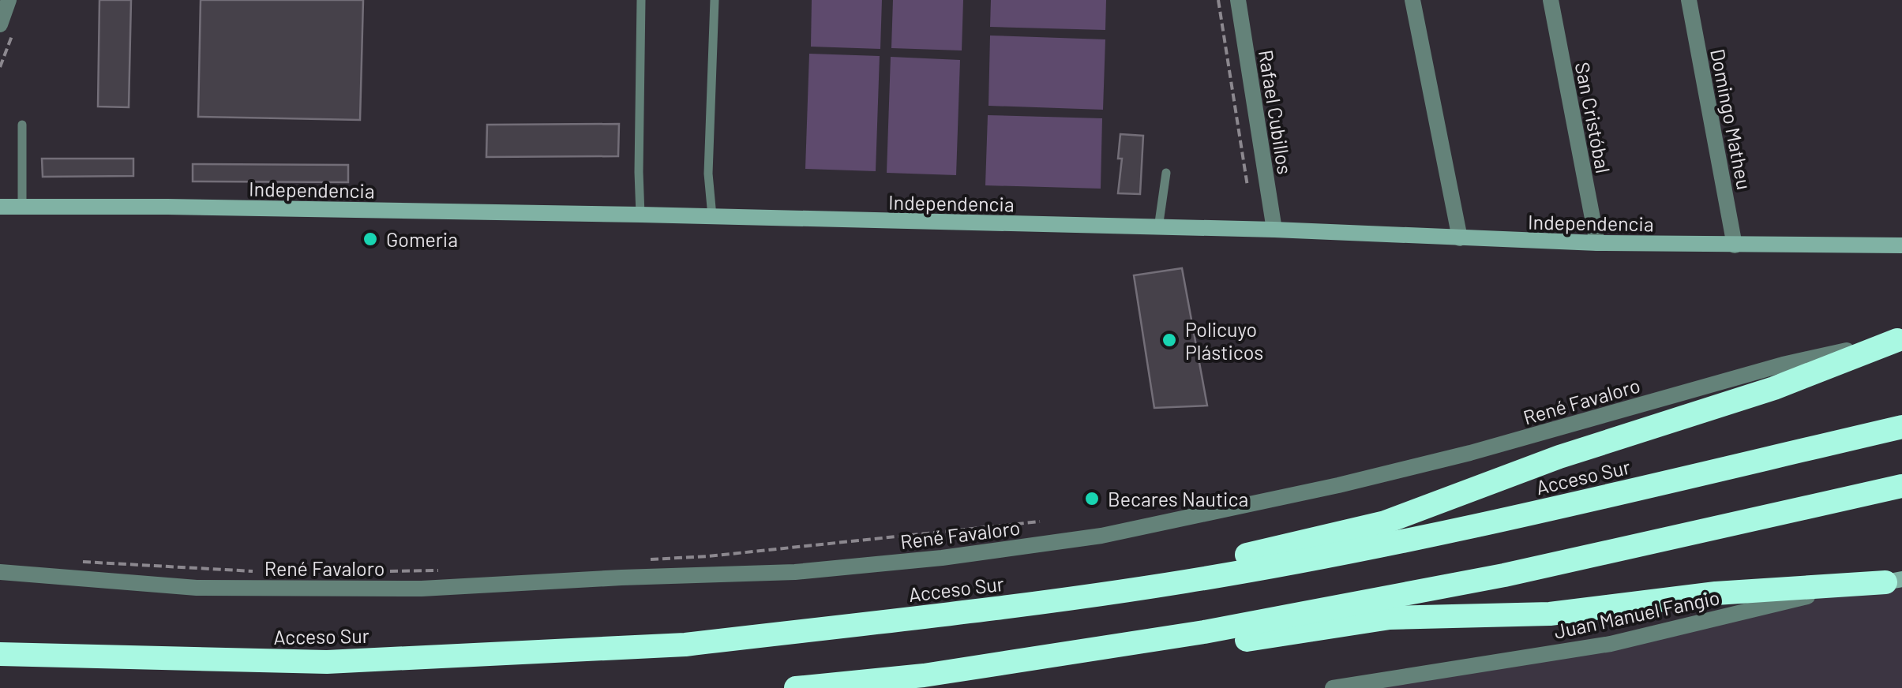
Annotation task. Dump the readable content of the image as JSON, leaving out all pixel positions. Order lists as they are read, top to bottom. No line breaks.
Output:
{"streets":{"highway":["Acceso Sur"],"street":["Rafael Cubillos","San Cristóbal","Domingo Matheu","Independencia","René Favaloro","Juan Manuel Fangio"]},"crossings":[["Rafael Cubillos","Independencia"],["San Cristóbal","Independencia"],["Domingo Matheu","Independencia"]],"places":["Gomeria","Policuyo Plásticos","Becares Nautica"]}
